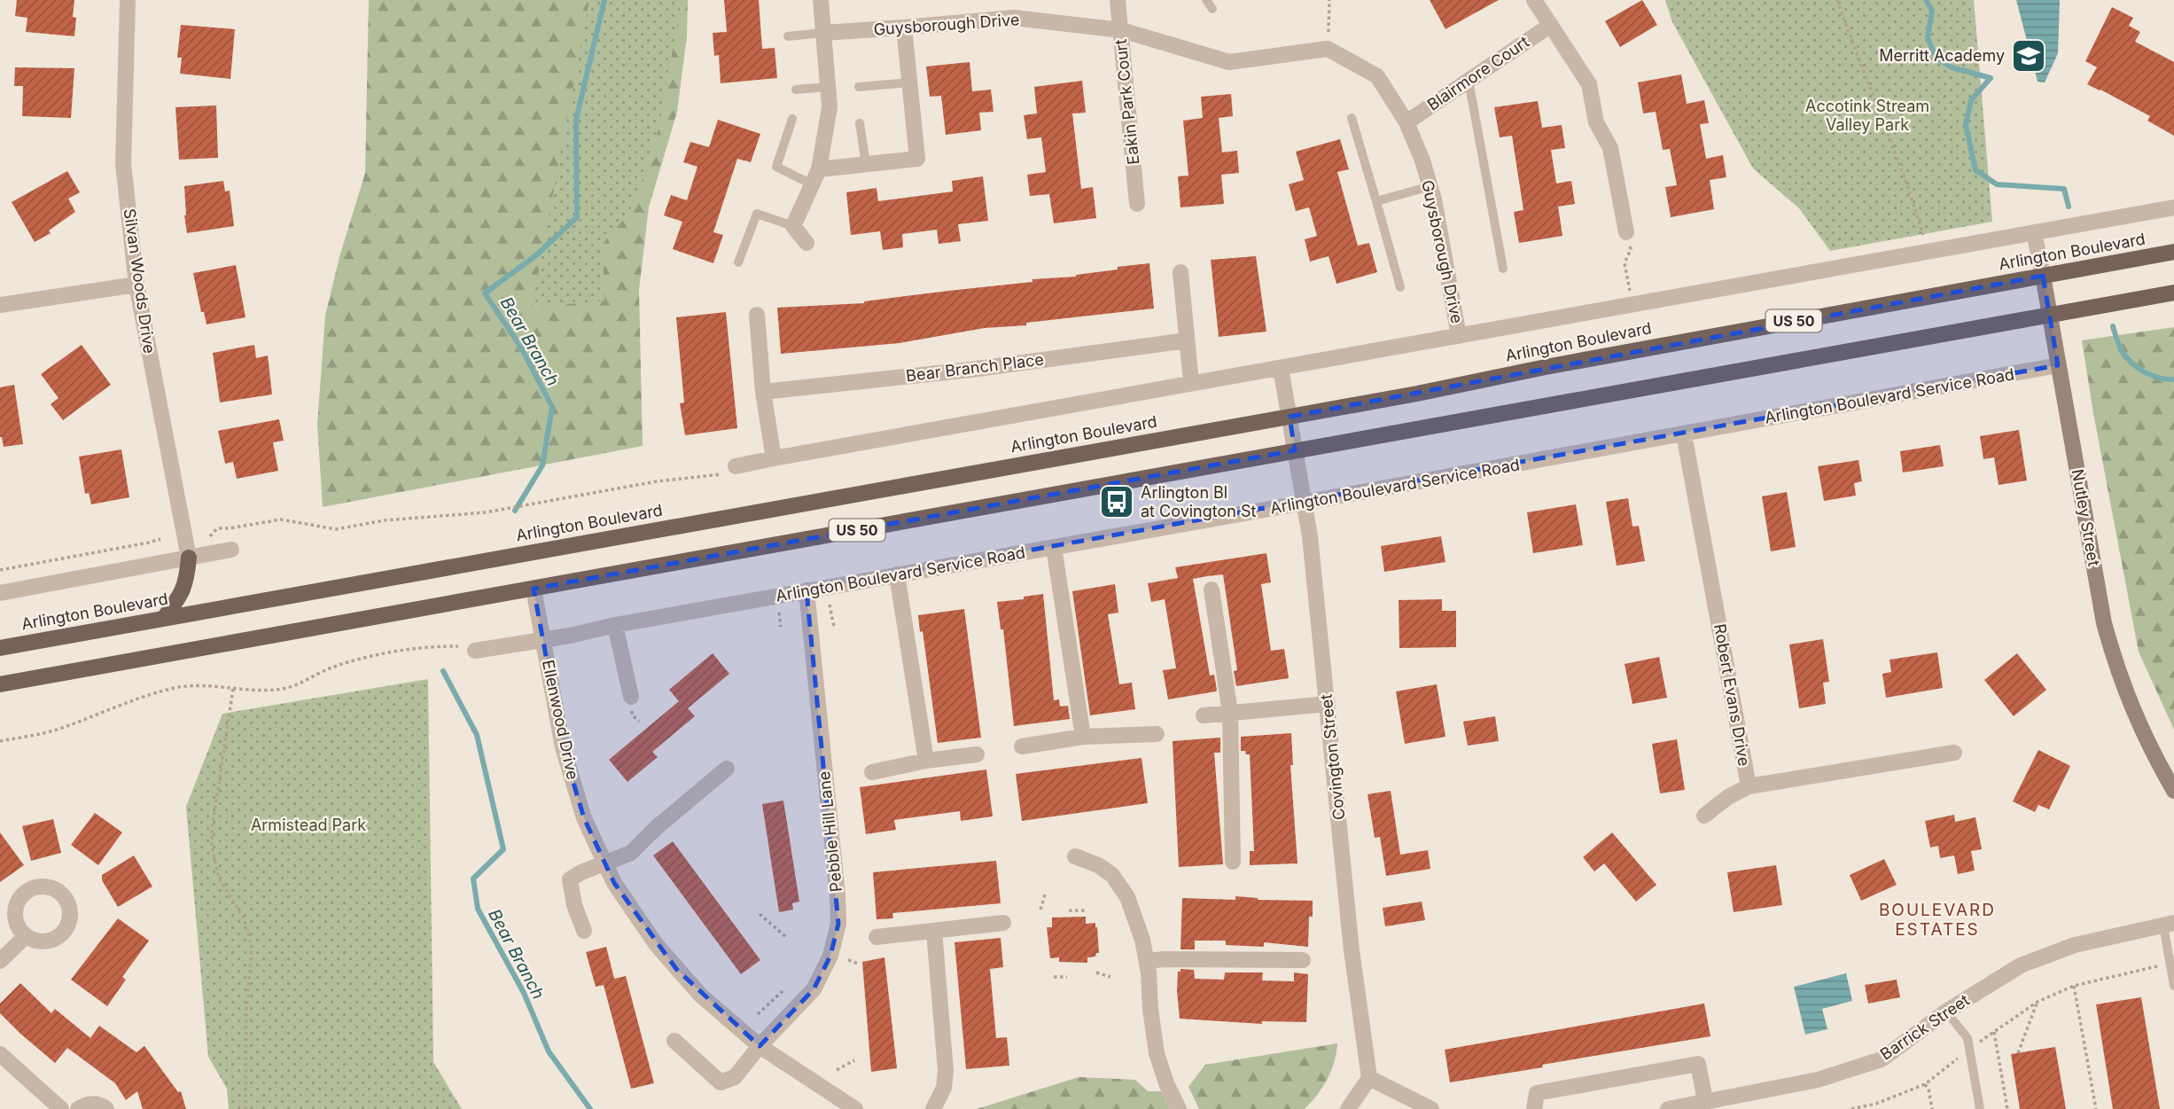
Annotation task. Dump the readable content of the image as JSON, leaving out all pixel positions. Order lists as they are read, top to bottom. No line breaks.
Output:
{"streets":{"main road":["Arlington Boulevard","US 50","Nutley Street"],"street":["Guysborough Drive","Blairmore Court","Eakin Park Court","Silvan Woods Drive","Bear Branch Place","Arlington Boulevard Service Road","Robert Evans Drive","Ellenwood Drive","Covington Street","Pebble Hill Lane","Barrick Street"]},"crossings":[["Guysborough Drive","Blairmore Court"],["Guysborough Drive","Eakin Park Court"],["Arlington Boulevard","Nutley Street"],["Arlington Boulevard","Covington Street"],["US 50","Nutley Street"],["US 50","Ellenwood Drive"],["US 50","Covington Street"],["Arlington Boulevard Service Road","Nutley Street"],["Arlington Boulevard Service Road","Robert Evans Drive"],["Arlington Boulevard Service Road","Ellenwood Drive"],["Arlington Boulevard Service Road","Covington Street"],["Arlington Boulevard Service Road","Pebble Hill Lane"],["Ellenwood Drive","Pebble Hill Lane"]],"districts":["BOULEVARD ESTATES"],"water":["Bear Branch"],"parks":["Accotink Stream Valley Park","Armistead Park"],"places":{"school or university":["Merritt Academy"],"bus stop":["Arlington Bl at Covington St"]}}
